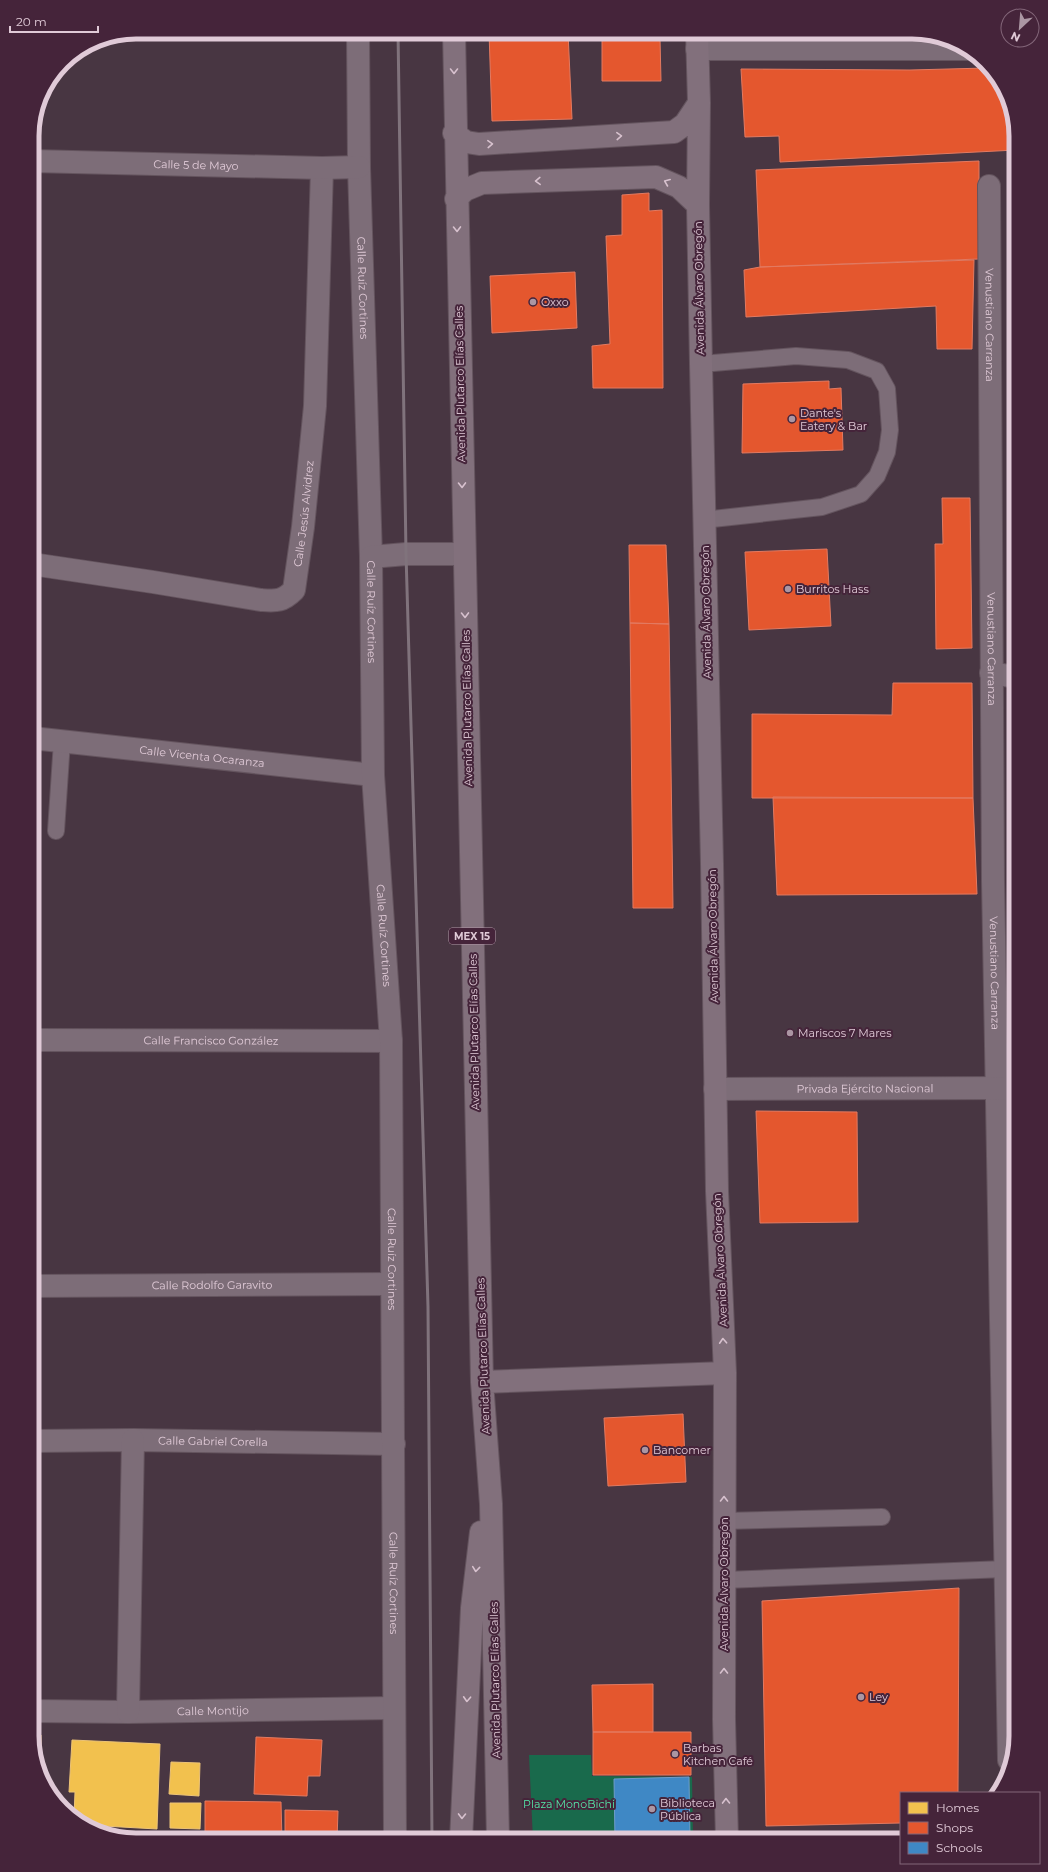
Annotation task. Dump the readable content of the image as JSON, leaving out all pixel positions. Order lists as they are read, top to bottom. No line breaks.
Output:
{"streets":{"highway":["Avenida Álvaro Obregón","Avenida Plutarco Elías Calles","MEX 15"],"street":["Calle 5 de Mayo","Calle Ruíz Cortines","Venustiano Carranza","Calle Jesús Alvidrez","Calle Vicenta Ocaranza","Calle Francisco González","Privada Ejército Nacional","Calle Rodolfo Garavito","Calle Gabriel Corella","Calle Montijo"]},"crossings":[["Calle 5 de Mayo","Calle Ruíz Cortines"],["Calle 5 de Mayo","Calle Jesús Alvidrez"],["Calle Ruíz Cortines","Calle Vicenta Ocaranza"],["Calle Ruíz Cortines","Calle Francisco González"],["Calle Ruíz Cortines","Calle Rodolfo Garavito"],["Calle Ruíz Cortines","Calle Gabriel Corella"],["Calle Ruíz Cortines","Calle Montijo"],["Avenida Álvaro Obregón","Privada Ejército Nacional"],["Venustiano Carranza","Privada Ejército Nacional"]],"one_way":["Avenida Álvaro Obregón","Avenida Plutarco Elías Calles"],"parks":["Plaza MonoBichi"],"places":["Oxxo","Dante's Eatery & Bar","Burritos Hass","Mariscos 7 Mares","Bancomer","Ley","Barbas Kitchen Café","Biblioteca Pública"],"legend":["Homes","Shops","Schools"],"scale_bar":"20 m","north":"bottom left"}
